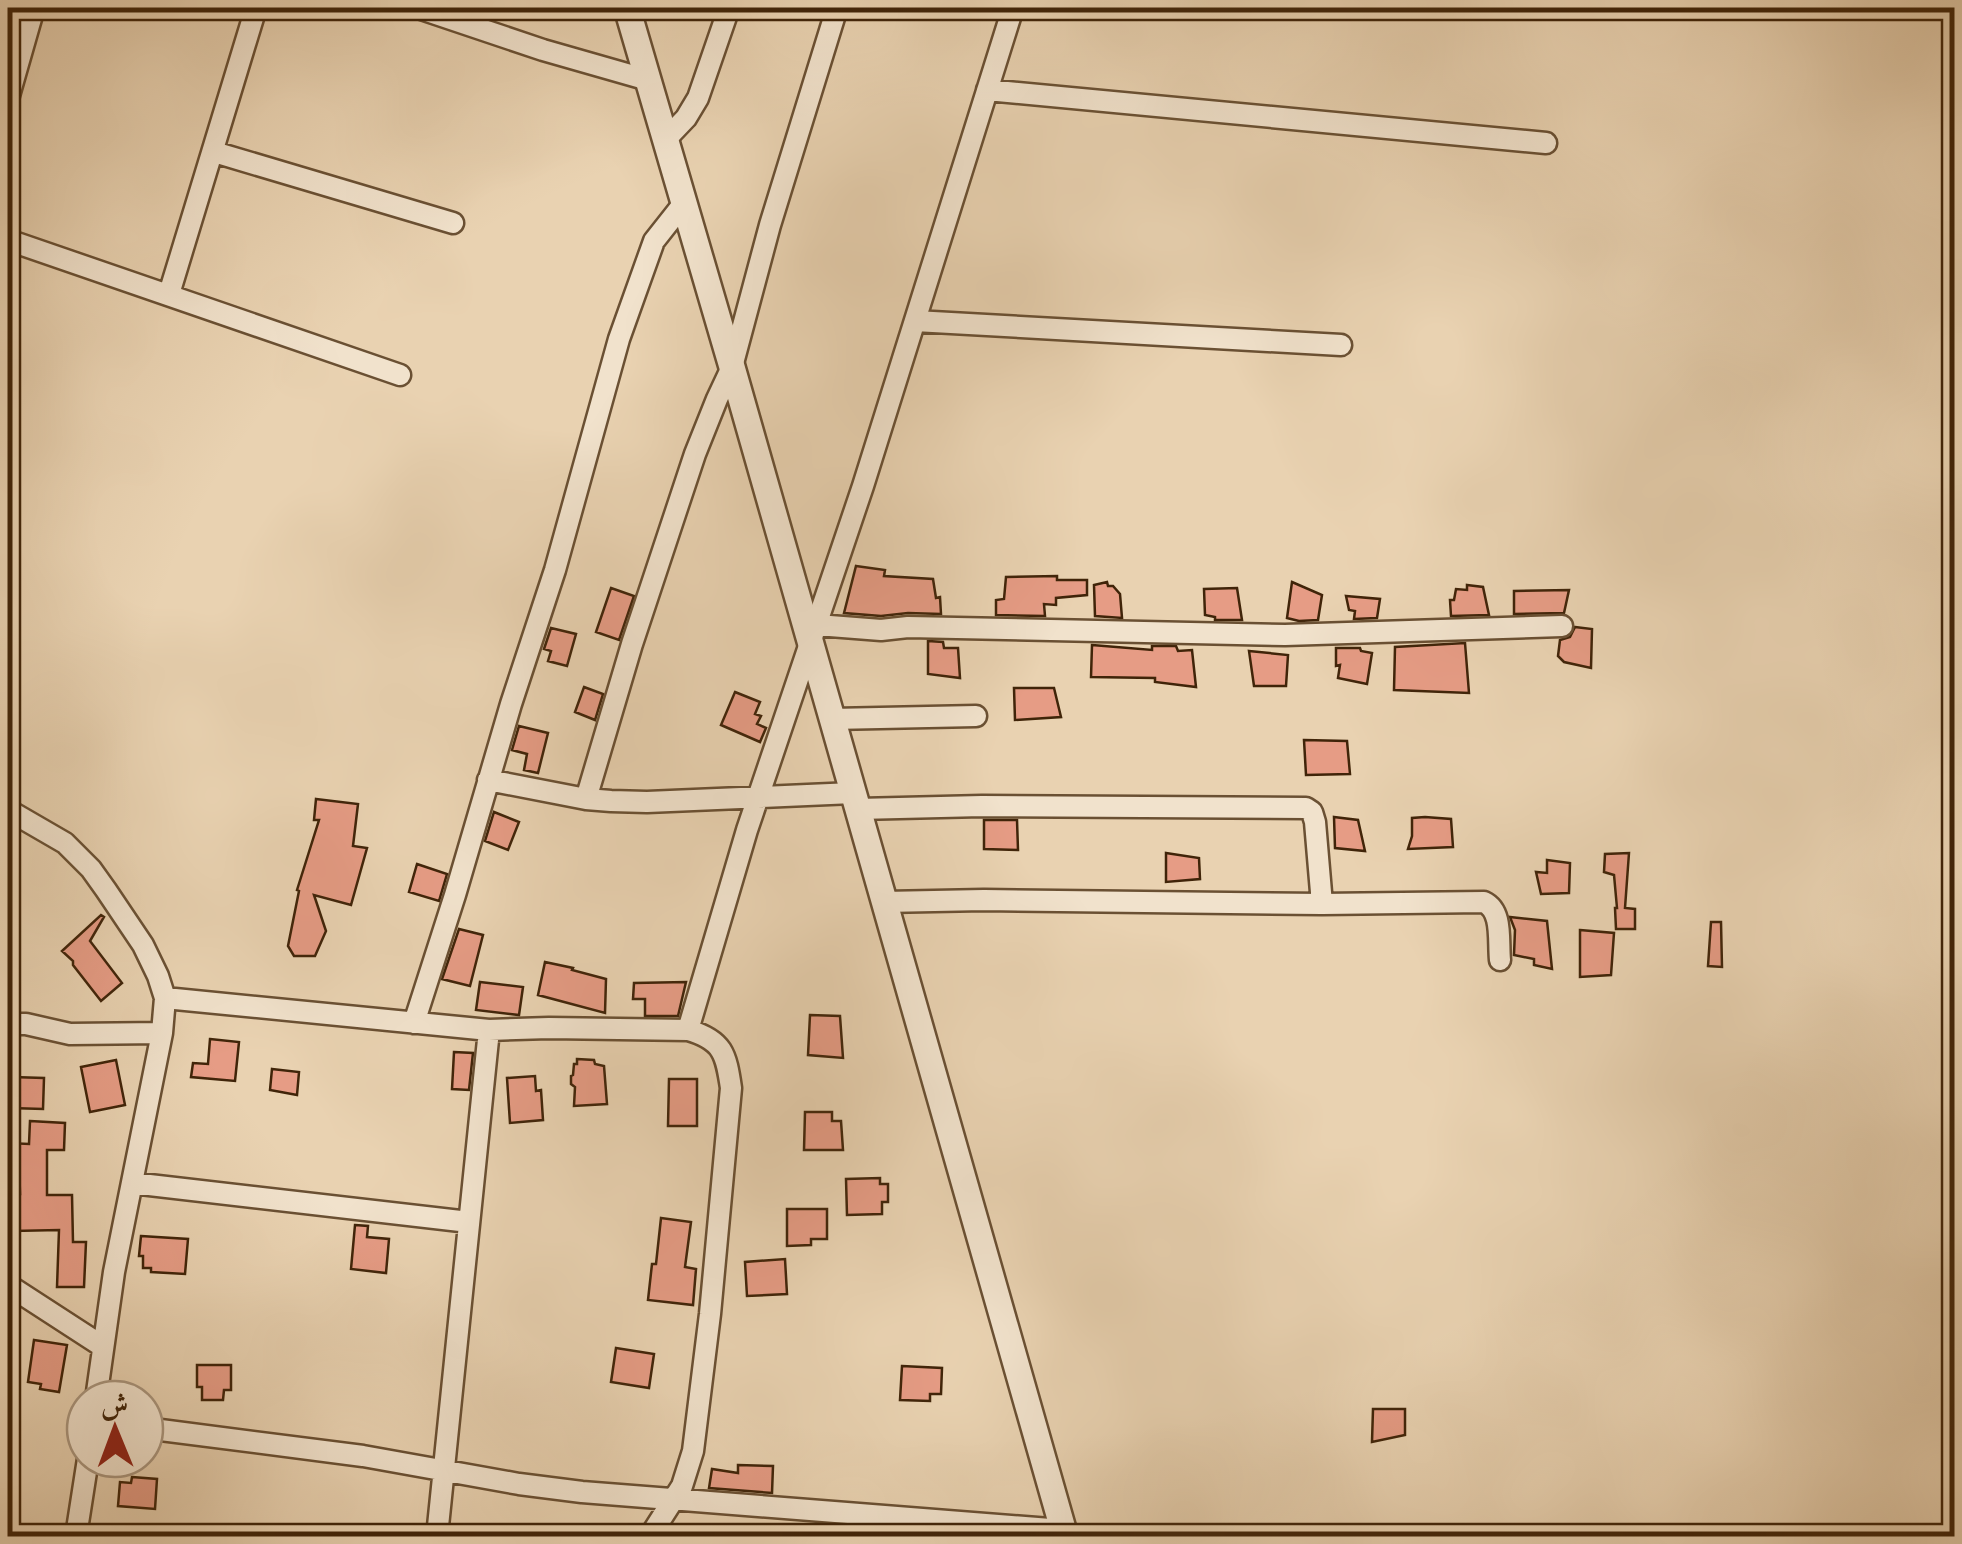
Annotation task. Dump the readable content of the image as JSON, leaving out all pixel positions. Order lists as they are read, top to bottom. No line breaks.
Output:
{"north":"top"}
